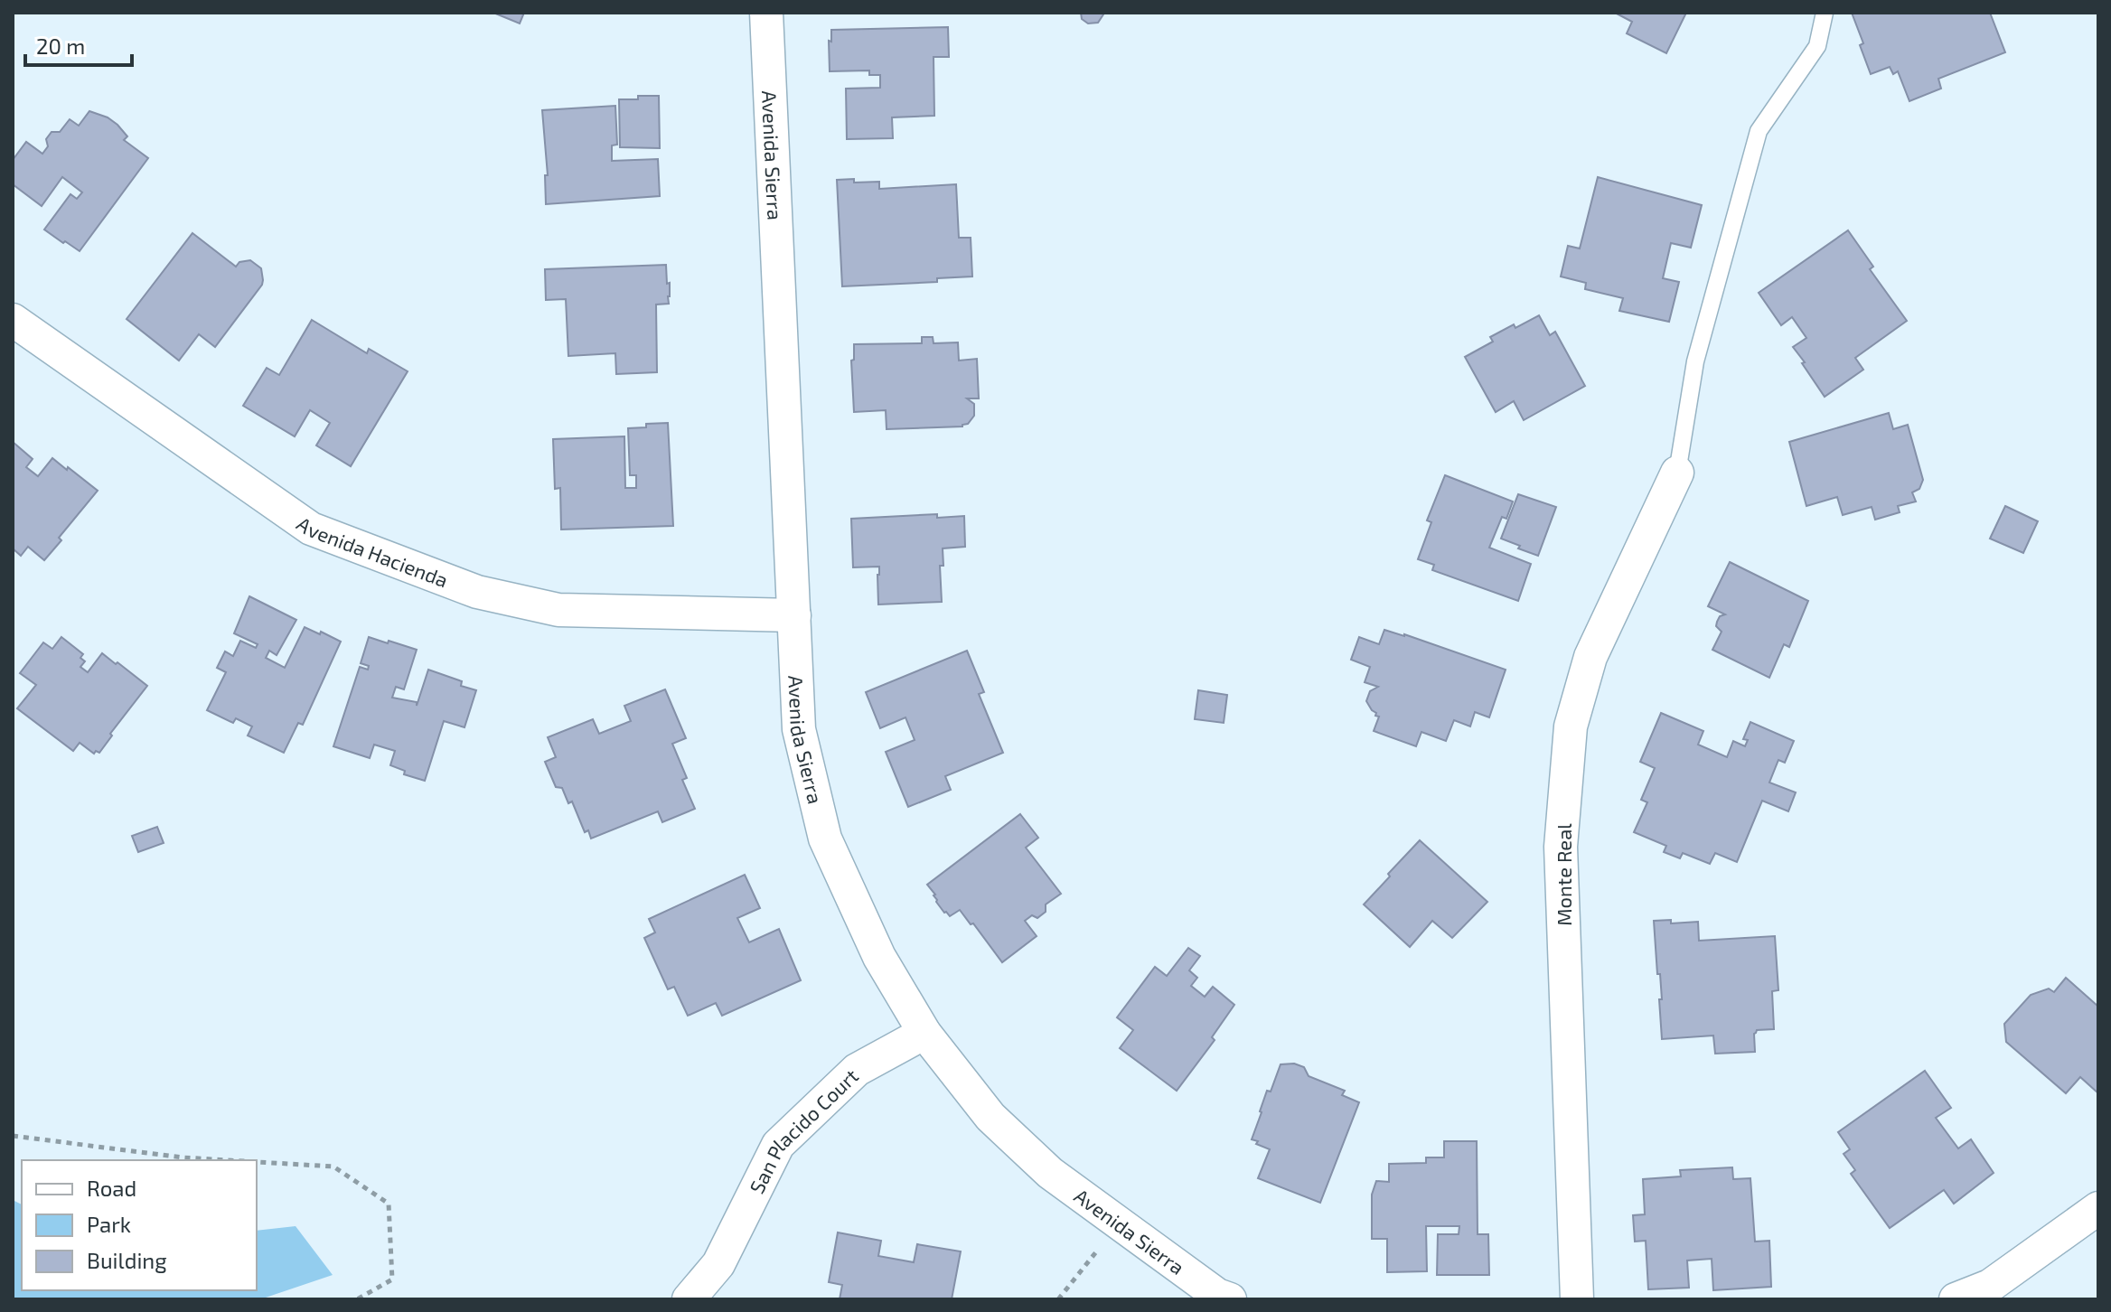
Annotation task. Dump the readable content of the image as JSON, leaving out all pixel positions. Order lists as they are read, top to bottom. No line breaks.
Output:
{"streets":{"street":["Avenida Sierra","Avenida Hacienda","Monte Real","San Placido Court"]},"crossings":[["Avenida Sierra","Avenida Hacienda"],["Avenida Sierra","San Placido Court"]],"legend":["Road","Park","Building"],"scale_bar":"20 m"}
